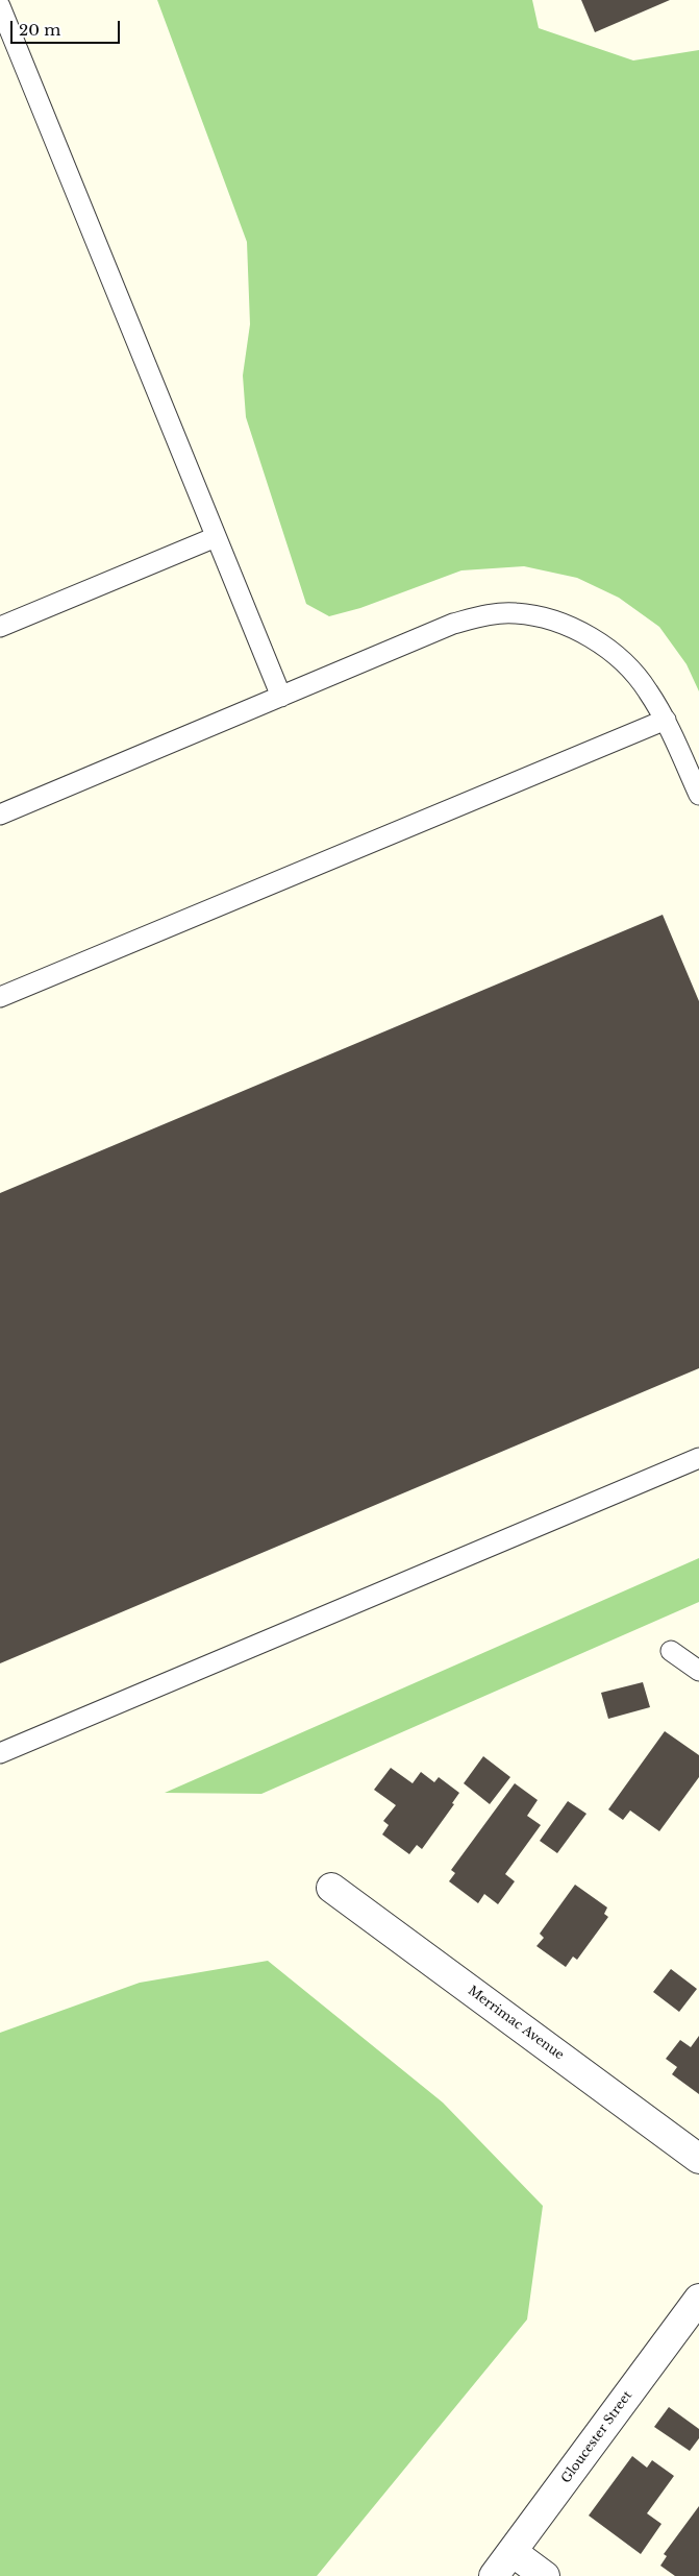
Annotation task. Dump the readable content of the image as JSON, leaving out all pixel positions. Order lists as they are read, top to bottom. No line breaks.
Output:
{"streets":{"street":["Merrimac Avenue","Gloucester Street"]},"scale_bar":"20 m"}
